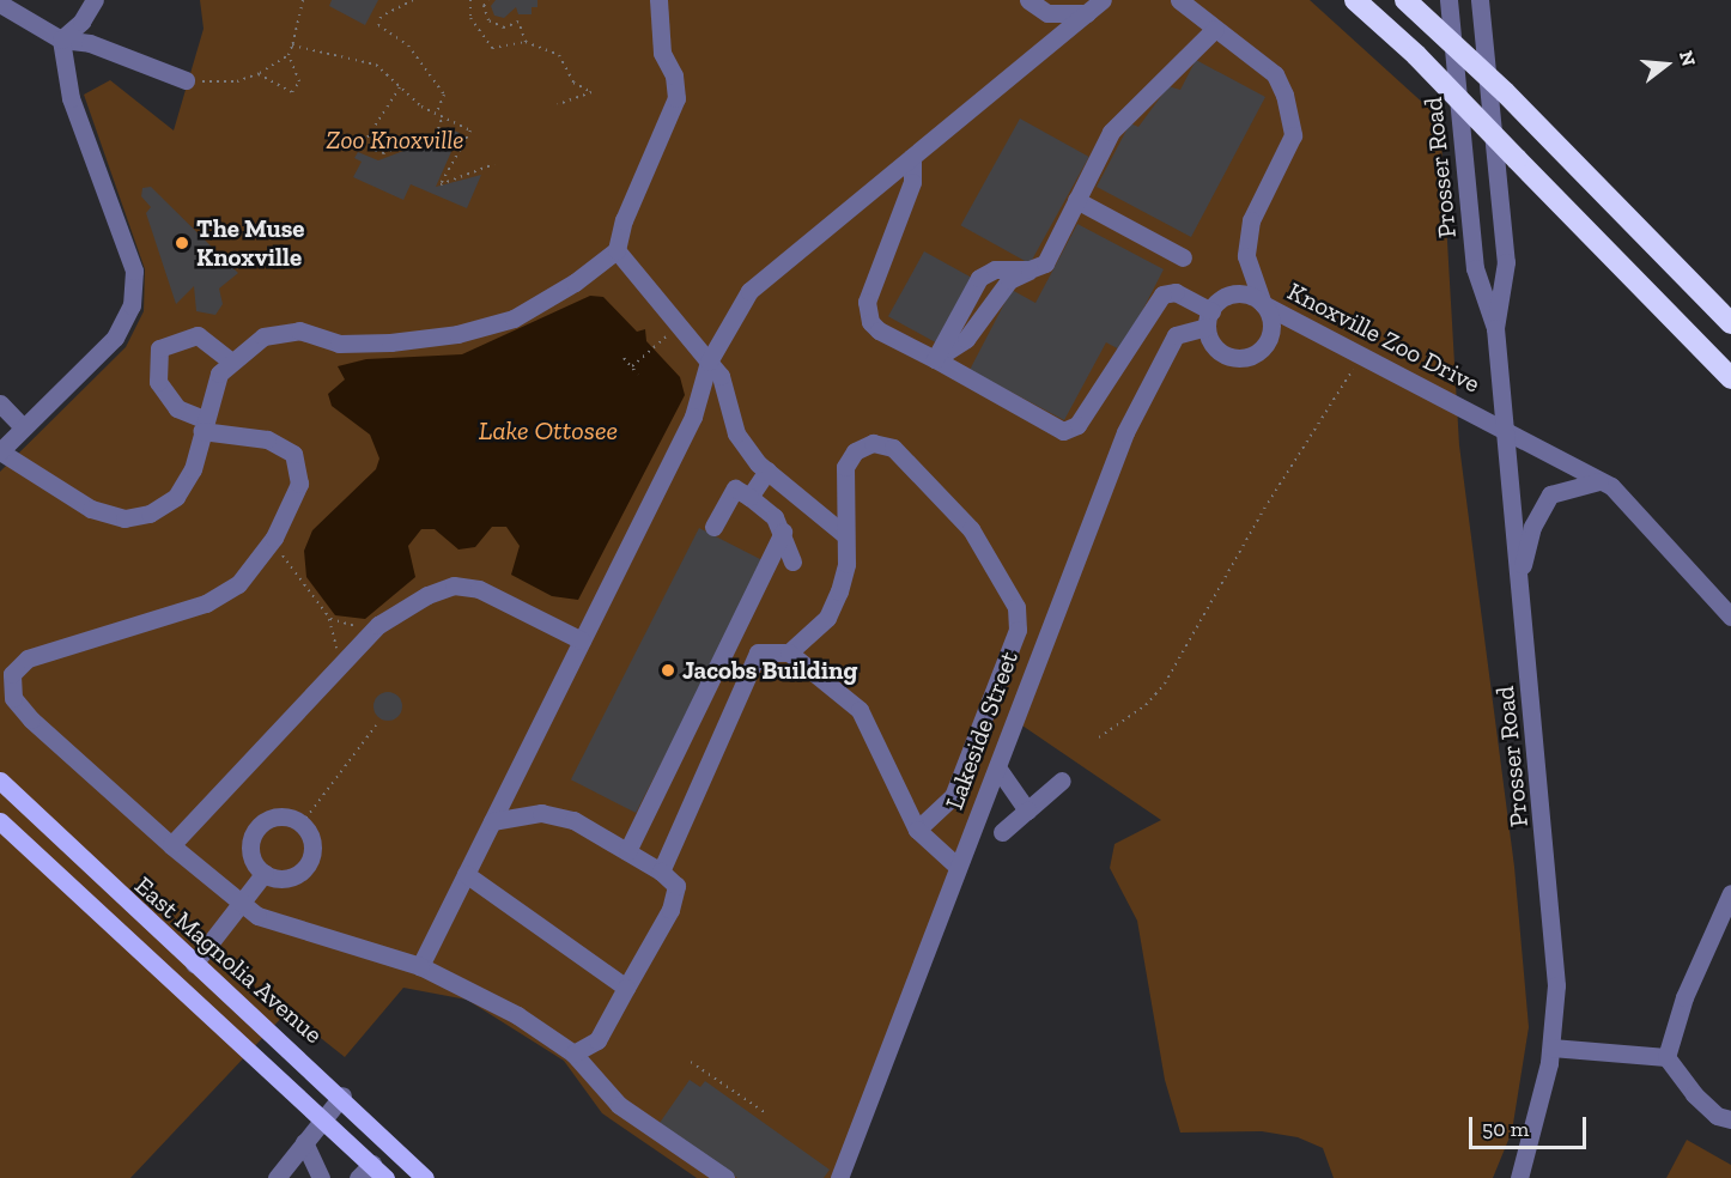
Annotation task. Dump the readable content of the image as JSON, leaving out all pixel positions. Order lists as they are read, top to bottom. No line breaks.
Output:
{"streets":{"main road":["East Magnolia Avenue"],"street":["Prosser Road","Knoxville Zoo Drive","Lakeside Street"]},"crossings":[["Prosser Road","Knoxville Zoo Drive"],["Knoxville Zoo Drive","Lakeside Street"]],"water":["Lake Ottosee"],"parks":["Zoo Knoxville"],"places":["The Muse Knoxville","Jacobs Building"],"scale_bar":"50 m","north":"right"}
